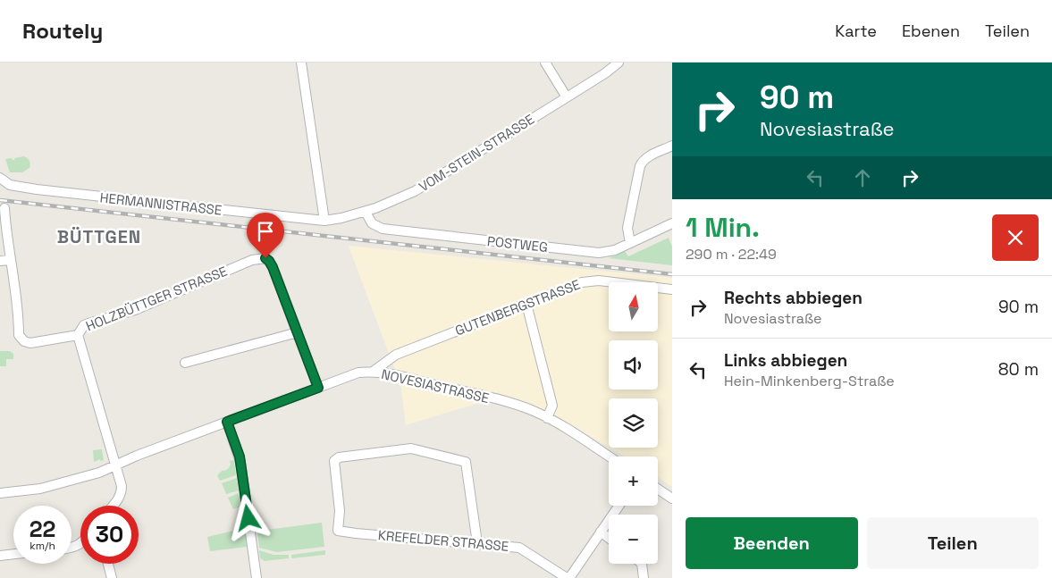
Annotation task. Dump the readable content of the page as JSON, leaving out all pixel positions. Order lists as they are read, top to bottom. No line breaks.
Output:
{"streets":{"street":["VOM-STEIN-STRASSE","HERMANNISTRASSE","POSTWEG","HOLZBÜTTGER STRASSE","GUTENBERGSTRASSE","NOVESIASTRASSE","KREFELDER STRASSE"]},"crossings":[["VOM-STEIN-STRASSE","HERMANNISTRASSE"],["VOM-STEIN-STRASSE","POSTWEG"],["GUTENBERGSTRASSE","NOVESIASTRASSE"]],"districts":["BÜTTGEN"],"north":"top","page":{"header":"Routely","nav":["Karte","Ebenen","Teilen"],"turn":["90 m","Novesiastraße"],"heading":["1 Min.","290 m · 22:49"],"list":[{"name":"Rechts abbiegen","note":"Novesiastraße","value":"90 m"},{"name":"Links abbiegen","note":"Hein-Minkenberg-Straße","value":"80 m"}],"map_buttons":["+","−"],"speed":"22 km/h","limit":"30","buttons":["Beenden","Teilen"]}}
